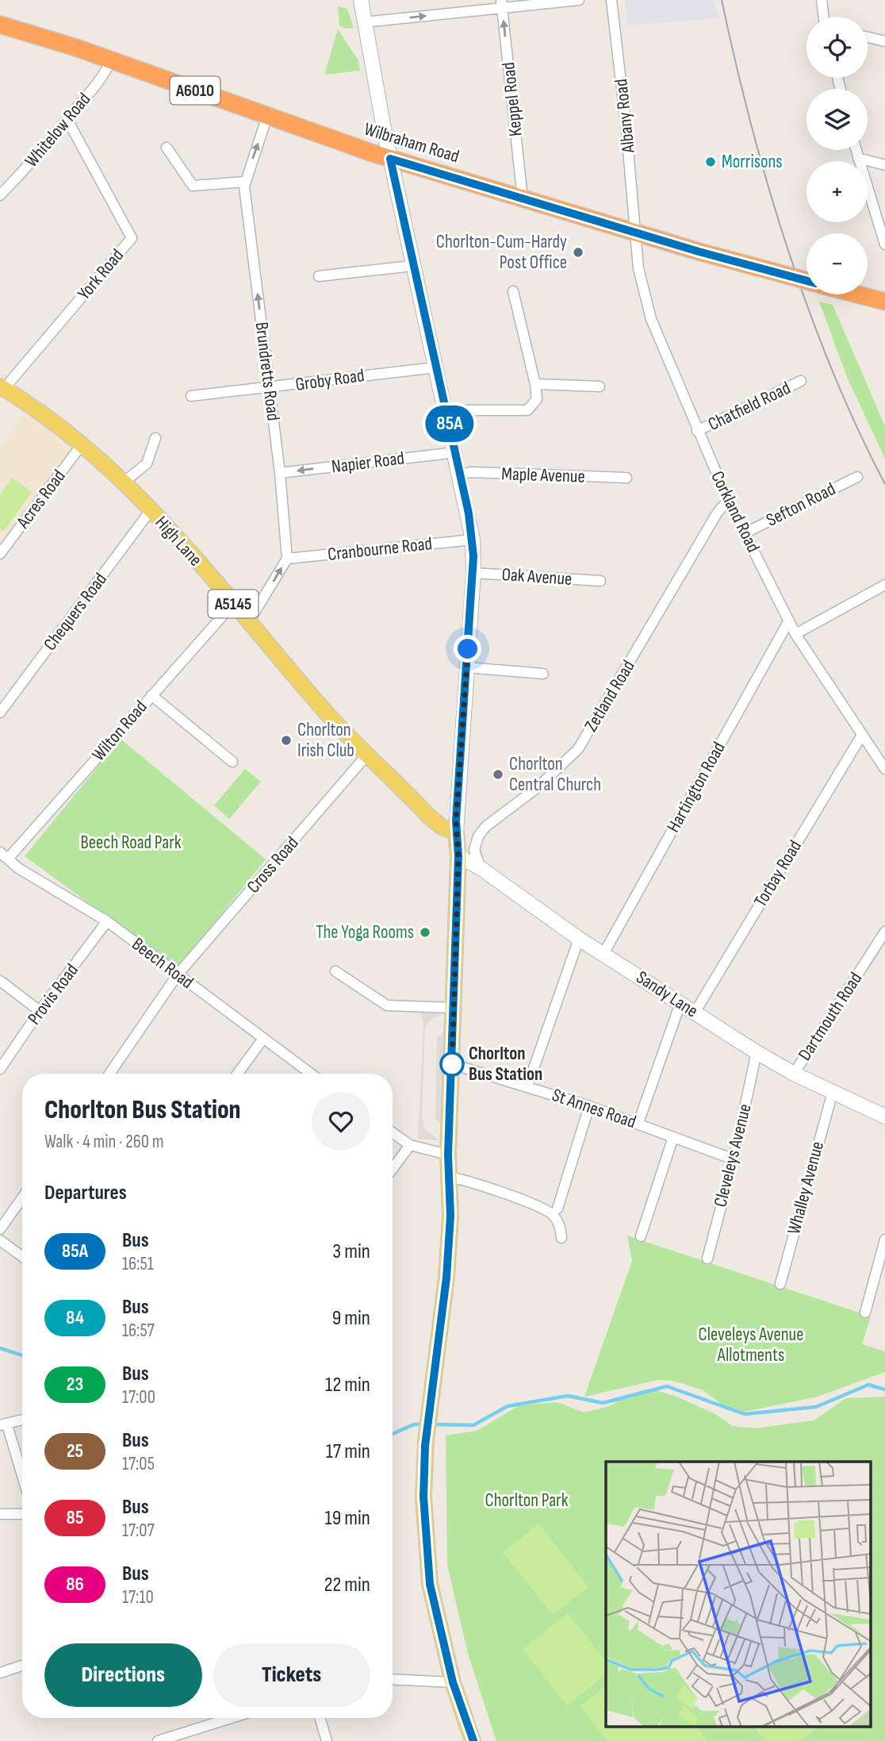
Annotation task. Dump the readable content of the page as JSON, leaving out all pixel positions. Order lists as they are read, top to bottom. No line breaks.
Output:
{"streets":{"highway":["A6010","Wilbraham Road"],"main road":["High Lane","A5145","Sandy Lane"],"street":["Keppel Road","Albany Road","Whitelow Road","York Road","Brundretts Road","Groby Road","Chatfield Road","Napier Road","Maple Avenue","Acres Road","Sefton Road","Corkland Road","Cranbourne Road","Oak Avenue","Chequers Road","Zetland Road","Wilton Road","Hartington Road","Cross Road","Torbay Road","Beech Road","Provis Road","Dartmouth Road","St Annes Road","Cleveleys Avenue","Whalley Avenue"]},"crossings":[["Keppel Road","Wilbraham Road"],["Albany Road","Wilbraham Road"],["Albany Road","Corkland Road"],["Whitelow Road","Wilbraham Road"],["Whitelow Road","York Road"],["Wilbraham Road","Brundretts Road"],["Wilbraham Road","Corkland Road"],["York Road","High Lane"],["Brundretts Road","Groby Road"],["Brundretts Road","Napier Road"],["Brundretts Road","Cranbourne Road"],["Chatfield Road","Corkland Road"],["Acres Road","High Lane"],["Sefton Road","Corkland Road"],["Corkland Road","Zetland Road"],["Corkland Road","Hartington Road"],["Corkland Road","Torbay Road"],["High Lane","Chequers Road"],["High Lane","Wilton Road"],["High Lane","Cross Road"],["Zetland Road","Sandy Lane"],["Wilton Road","Beech Road"],["Hartington Road","Sandy Lane"],["Cross Road","Beech Road"],["Torbay Road","Sandy Lane"],["Beech Road","Provis Road"],["Sandy Lane","Dartmouth Road"],["Sandy Lane","Cleveleys Avenue"],["Sandy Lane","Whalley Avenue"],["St Annes Road","Cleveleys Avenue"]],"one_way":["Keppel Road","Brundretts Road","Napier Road"],"parks":["Beech Road Park","Cleveleys Avenue Allotments","Chorlton Park"],"places":["Morrisons","Chorlton-Cum-Hardy Post Office","Chorlton Irish Club","Chorlton Central Church","The Yoga Rooms","Chorlton Bus Station"],"lines":["bus line 85A"],"page":{"on_map":"85A","map_buttons":["+","−"],"heading":[["Chorlton Bus Station","Walk · 4 min · 260 m"],"Departures"],"list":[{"mark":"85A","name":"Bus","note":"16:51","value":"3 min"},{"mark":"84","name":"Bus","note":"16:57","value":"9 min"},{"mark":"23","name":"Bus","note":"17:00","value":"12 min"},{"mark":"25","name":"Bus","note":"17:05","value":"17 min"},{"mark":"85","name":"Bus","note":"17:07","value":"19 min"},{"mark":"86","name":"Bus","note":"17:10","value":"22 min"}],"buttons":["Directions","Tickets"]}}
